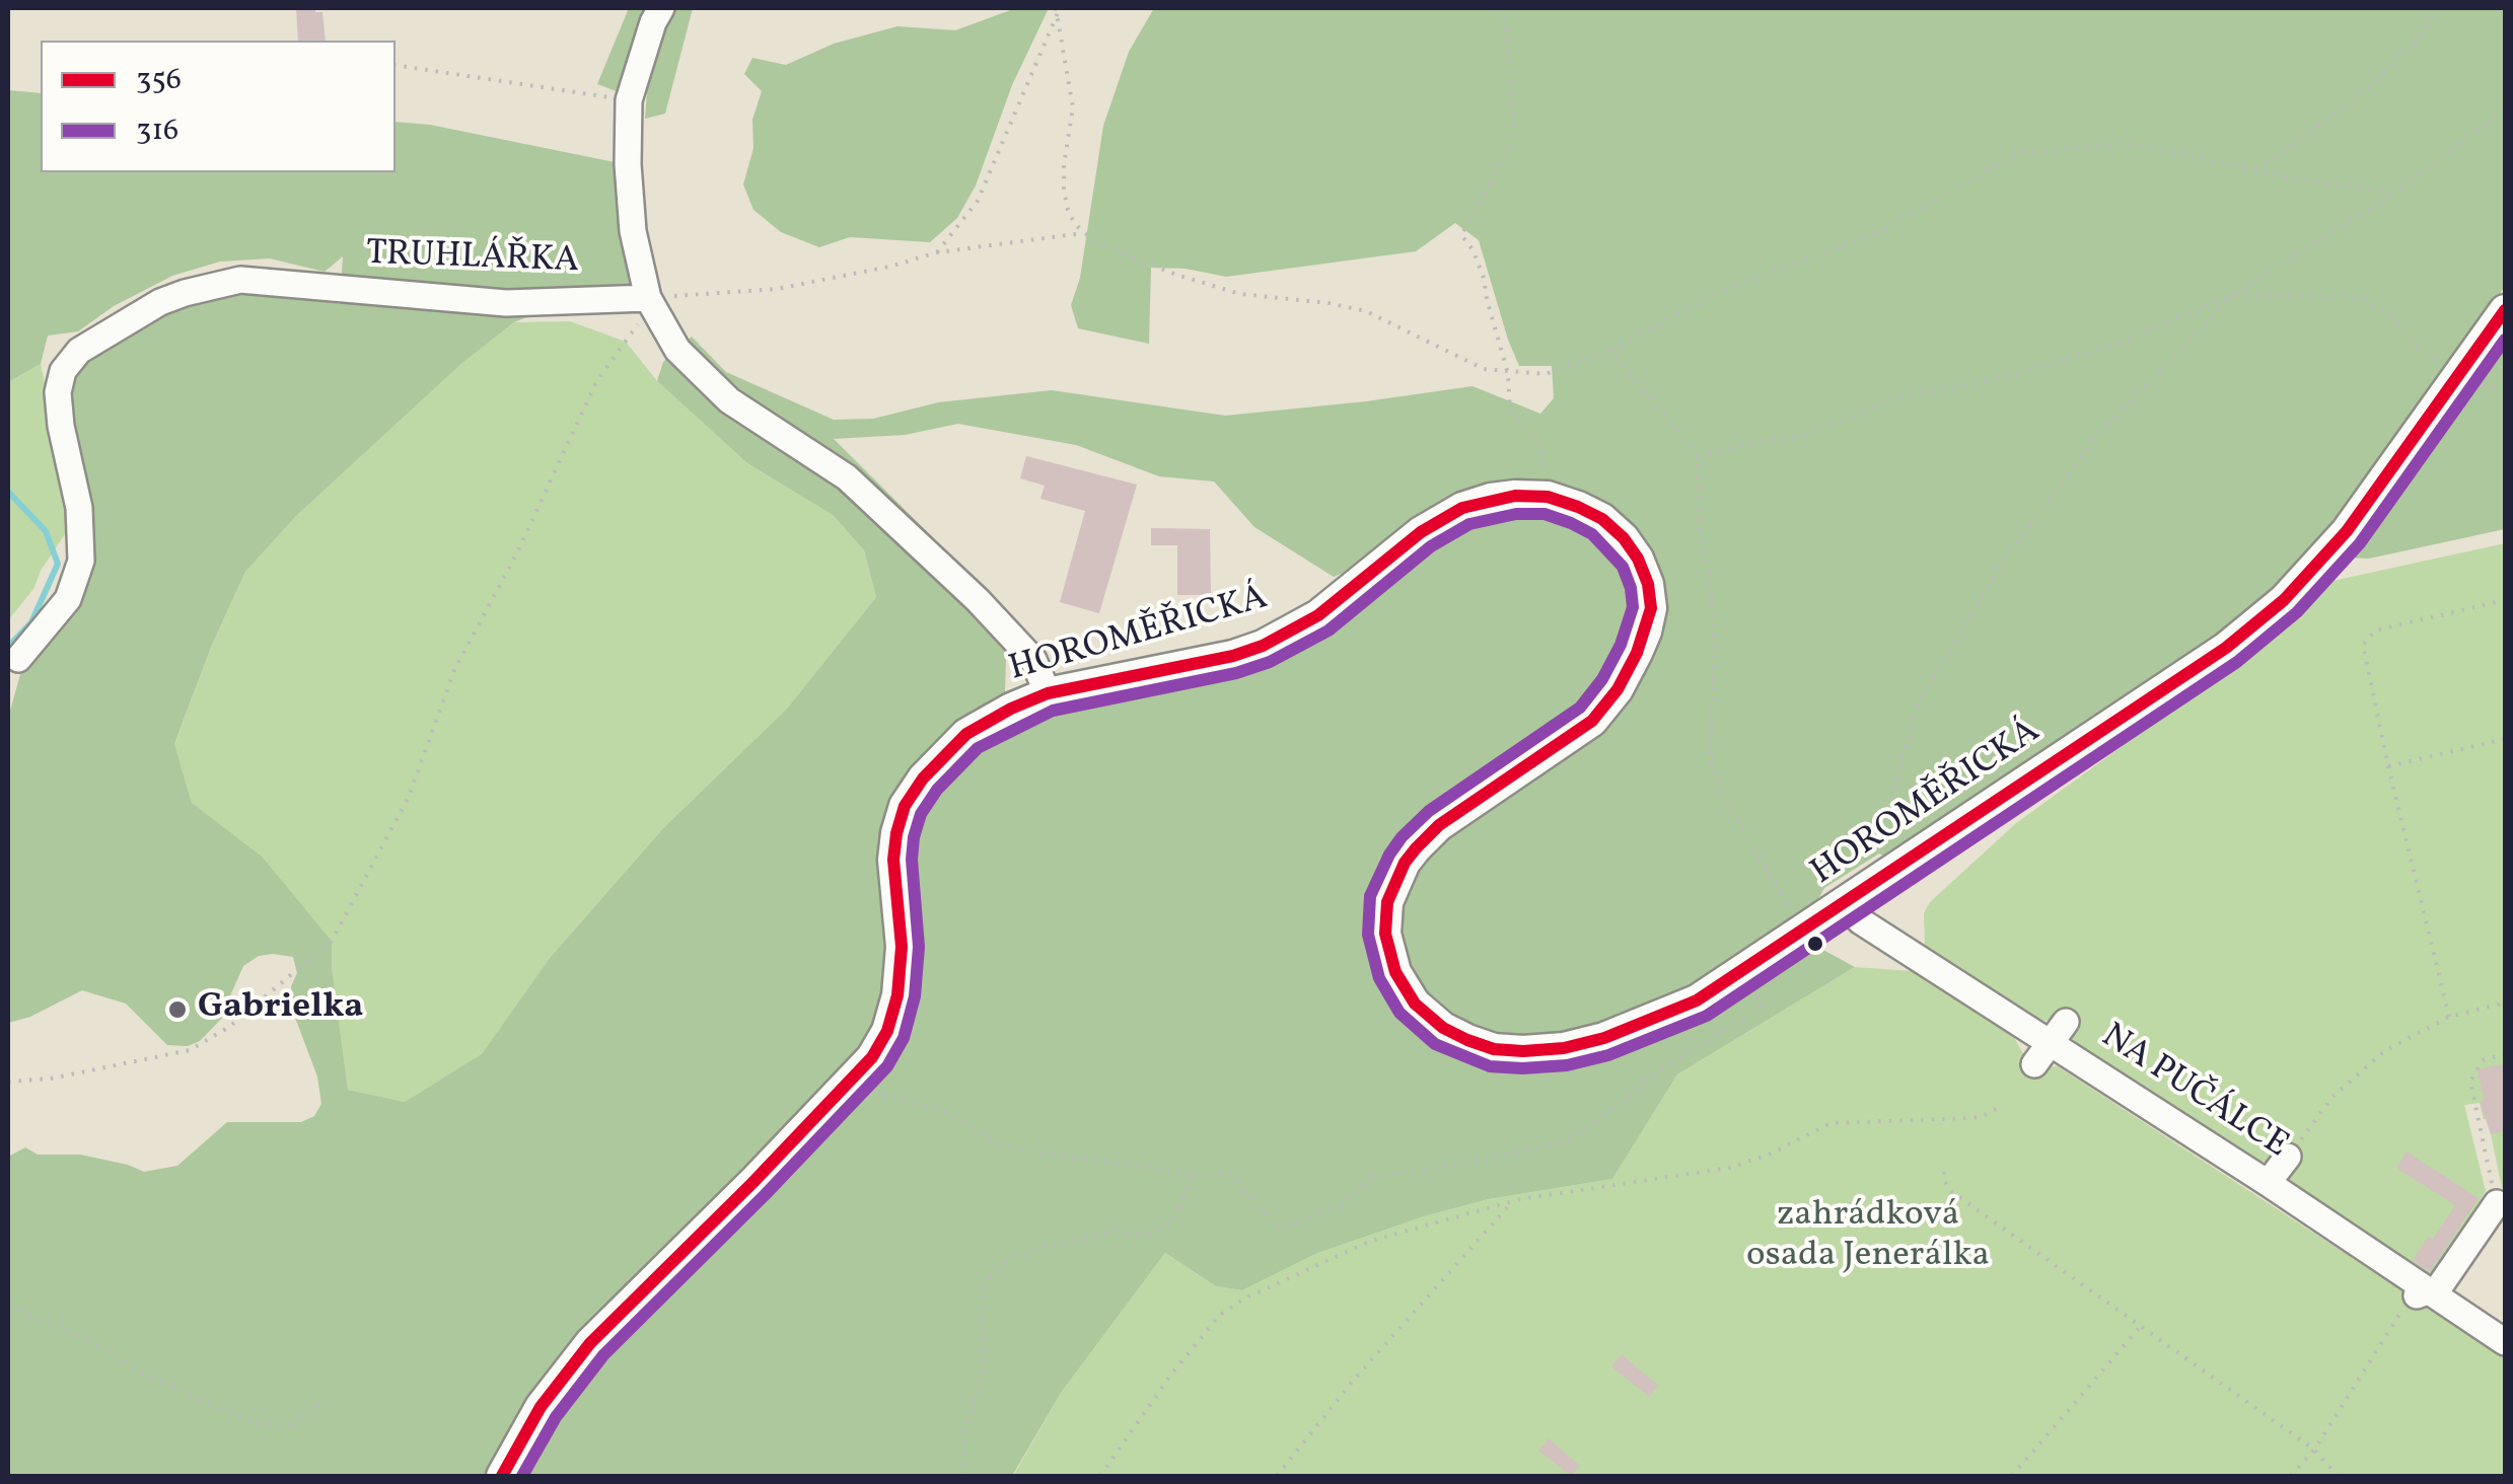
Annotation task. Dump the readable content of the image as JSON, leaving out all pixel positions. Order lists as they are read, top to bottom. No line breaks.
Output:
{"streets":{"main road":["HOROMĚŘICKÁ"],"street":["TRUHLÁŘKA","NA PUČÁLCE"]},"crossings":[["HOROMĚŘICKÁ","NA PUČÁLCE"]],"parks":["zahrádková osada Jenerálka"],"places":["Gabrielka"],"lines":["transit line 356","transit line 316"],"legend":["356","316"]}
